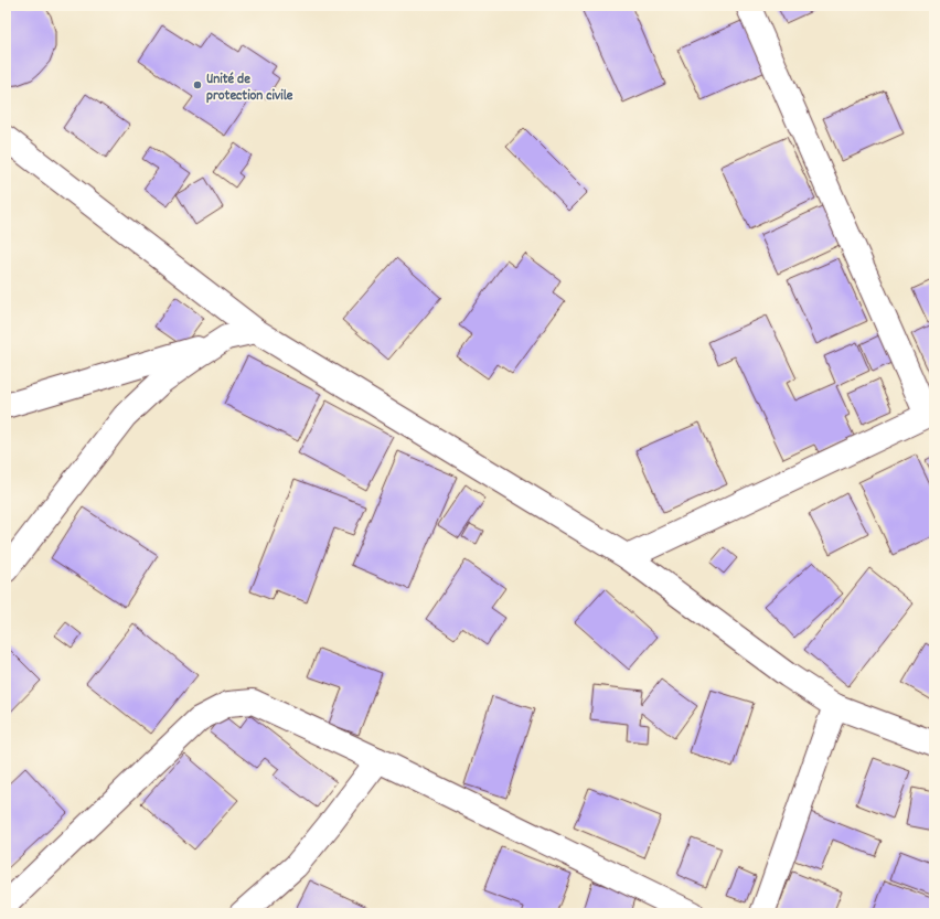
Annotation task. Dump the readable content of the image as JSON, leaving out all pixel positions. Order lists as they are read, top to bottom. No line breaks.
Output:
{"places":["Unité de protection civile"]}
